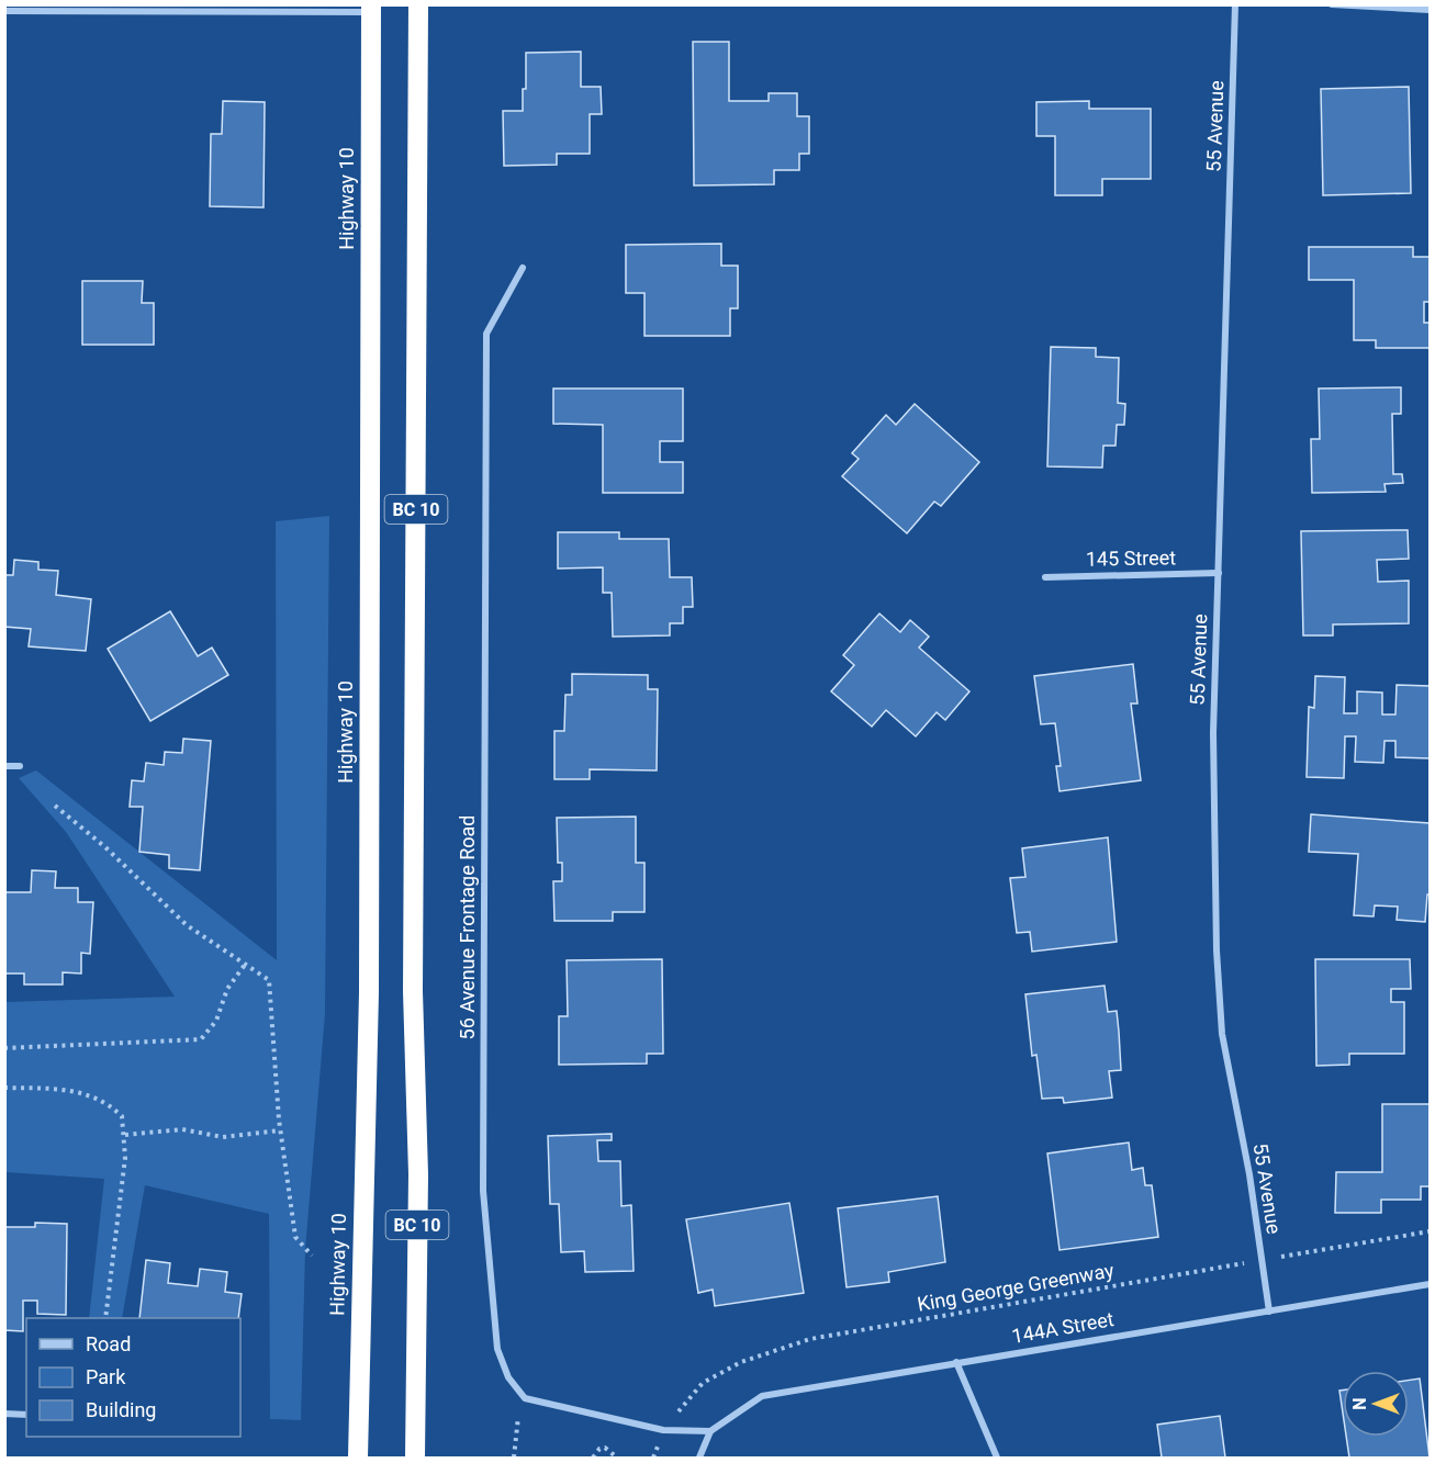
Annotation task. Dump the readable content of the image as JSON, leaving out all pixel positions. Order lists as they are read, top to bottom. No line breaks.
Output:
{"streets":{"highway":["Highway 10","BC 10"],"street":["55 Avenue","145 Street","56 Avenue Frontage Road","144A Street"],"path":["King George Greenway"]},"crossings":[["55 Avenue","145 Street"],["55 Avenue","King George Greenway"],["55 Avenue","144A Street"],["56 Avenue Frontage Road","King George Greenway"],["56 Avenue Frontage Road","144A Street"]],"legend":["Road","Park","Building"],"north":"left"}
